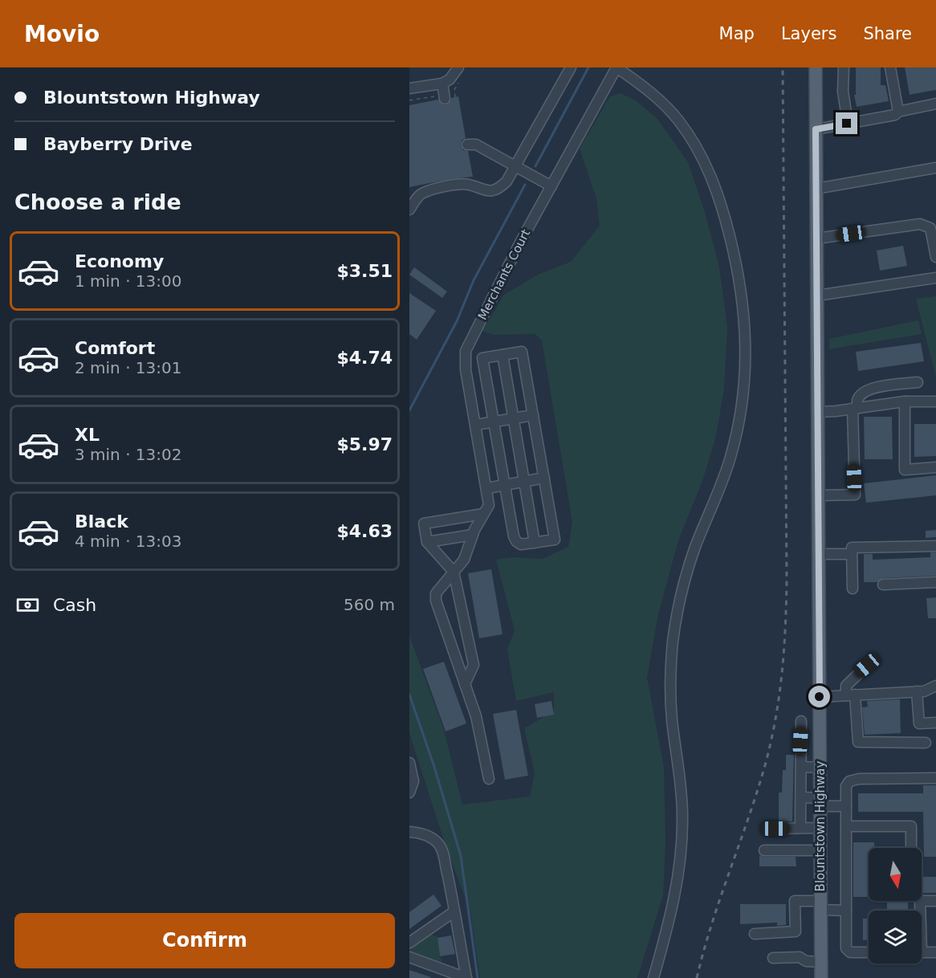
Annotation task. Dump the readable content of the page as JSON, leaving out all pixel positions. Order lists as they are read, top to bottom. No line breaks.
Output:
{"streets":{"main road":["Blountstown Highway"],"street":["Merchants Court"]},"north":"bottom","page":{"header":"Movio","nav":["Map","Layers","Share"],"banner":["Blountstown Highway","Bayberry Drive"],"heading":"Choose a ride","list":[{"name":"Economy","note":"1 min · 13:00","value":"$3.51"},{"name":"Comfort","note":"2 min · 13:01","value":"$4.74"},{"name":"XL","note":"3 min · 13:02","value":"$5.97"},{"name":"Black","note":"4 min · 13:03","value":"$4.63"}],"pay":["Cash","560 m"],"buttons":"Confirm"}}
